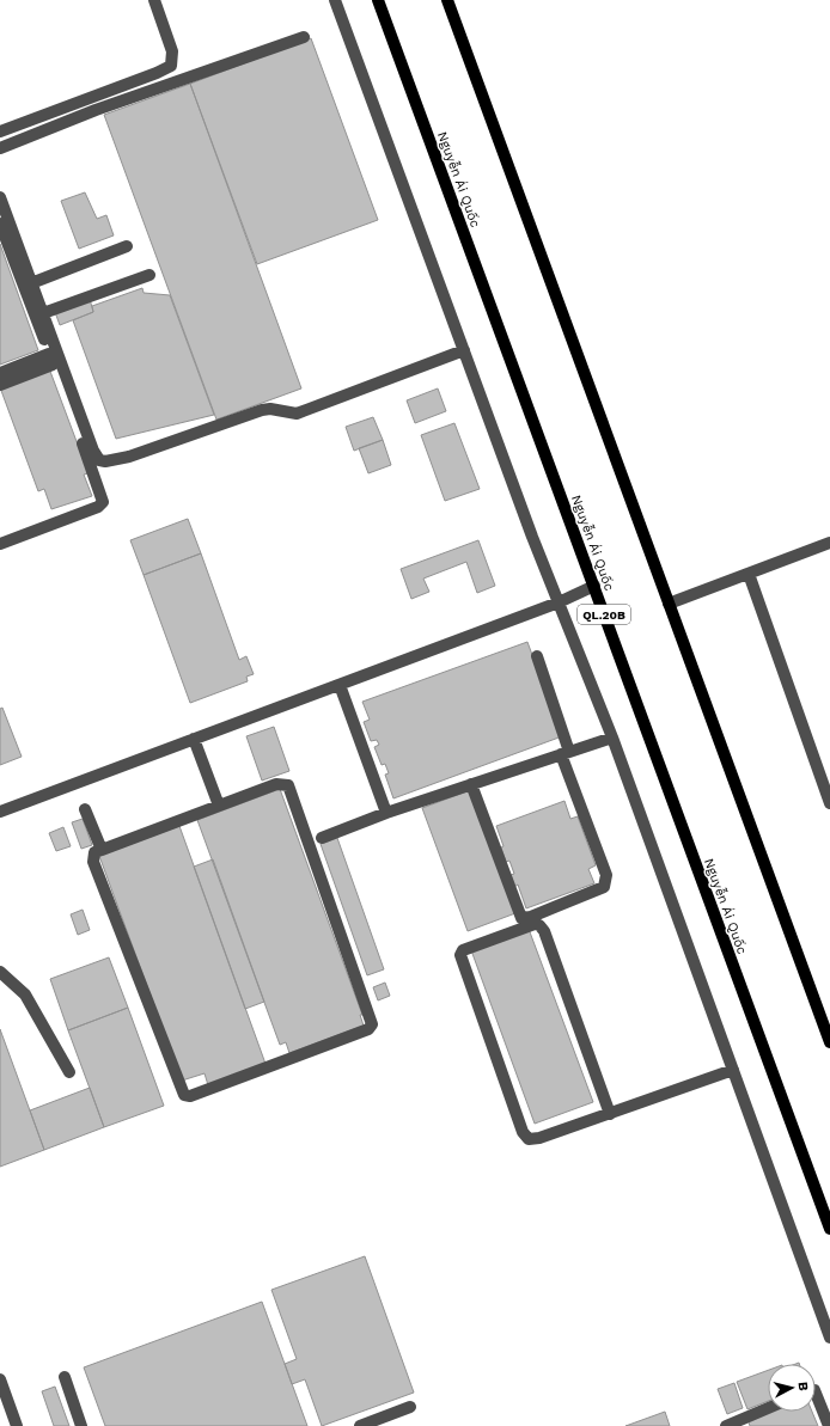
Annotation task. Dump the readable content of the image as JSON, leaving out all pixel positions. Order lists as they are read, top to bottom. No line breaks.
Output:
{"streets":{"main road":["Nguyễn Ái Quốc","QL.20B"]},"north":"right"}
